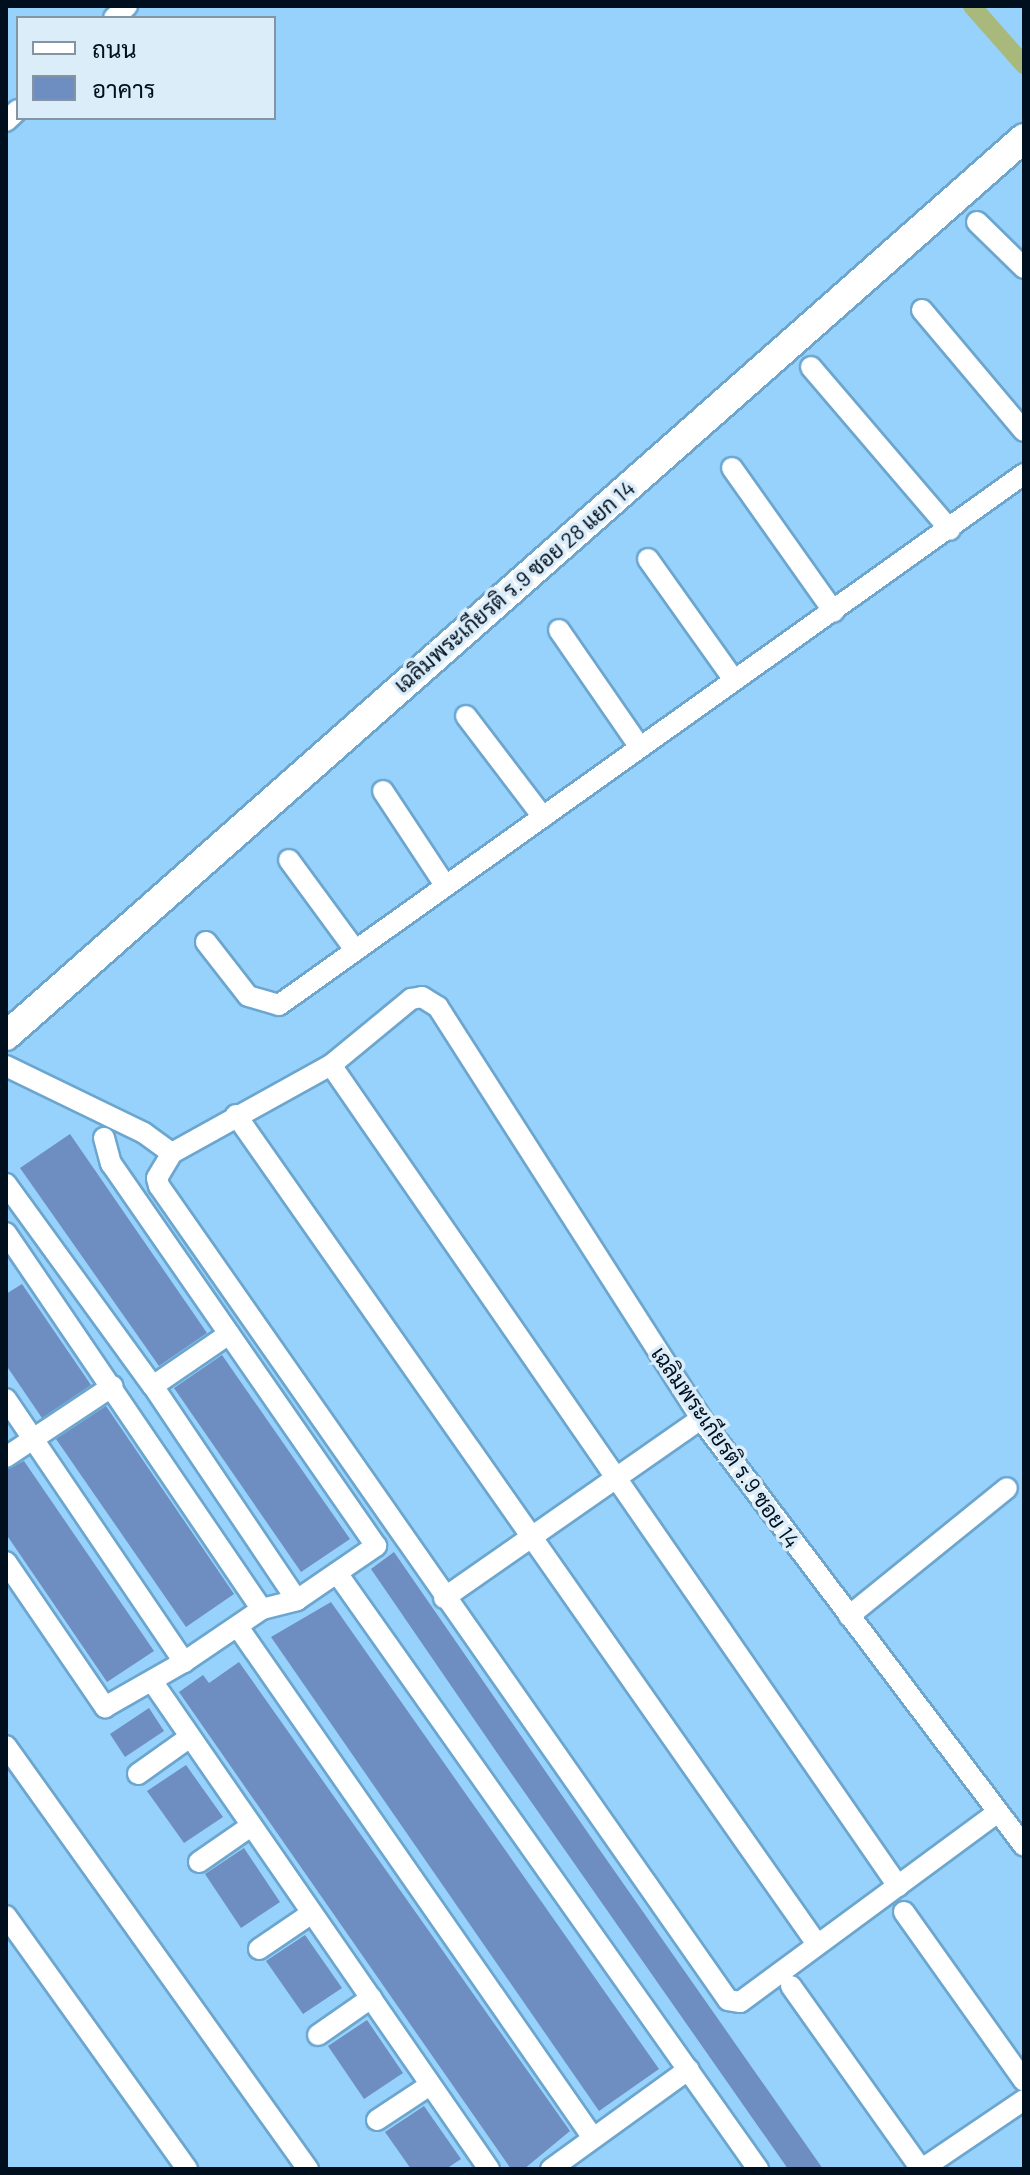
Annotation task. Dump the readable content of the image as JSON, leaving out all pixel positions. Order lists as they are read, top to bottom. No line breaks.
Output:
{"streets":{"street":["เฉลิมพระเกียรติ ร.9 ซอย 28 แยก 14","เฉลิมพระเกียรติ ร.9 ซอย 14"]},"legend":["ถนน","อาคาร"]}
